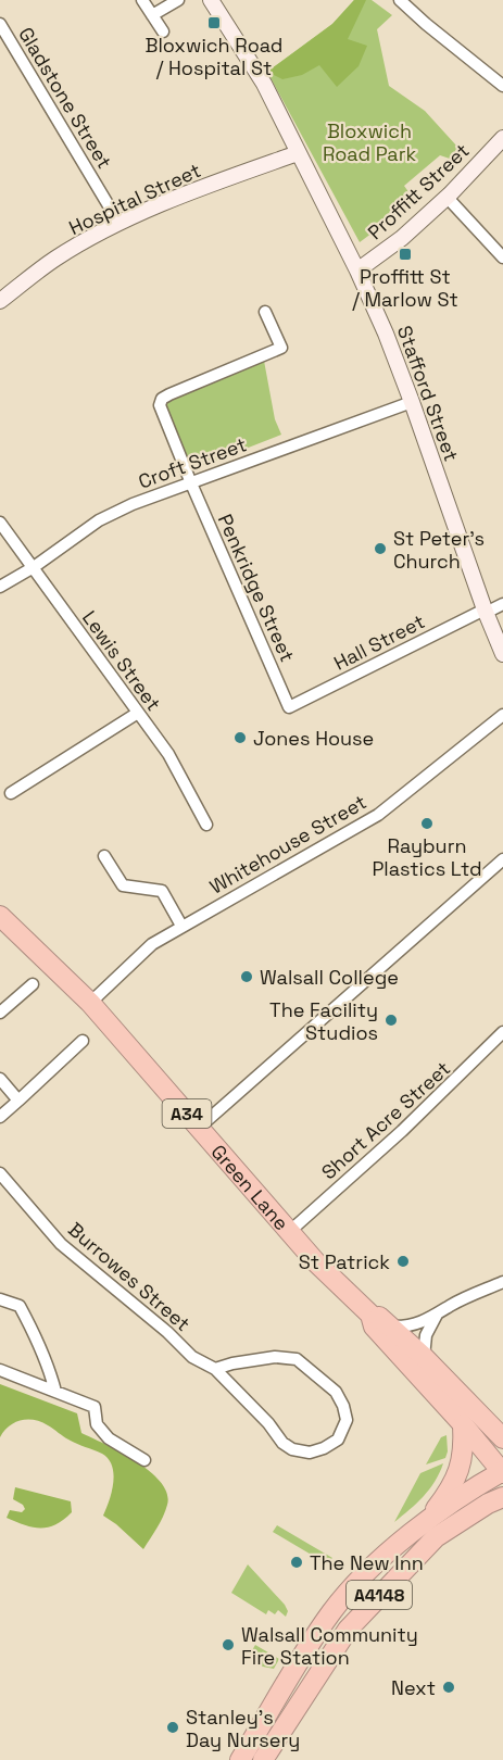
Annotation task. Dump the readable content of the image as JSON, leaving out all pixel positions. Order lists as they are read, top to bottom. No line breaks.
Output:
{"streets":{"highway":["A34","Green Lane","A4148"],"main road":["Proffitt Street","Hospital Street","Stafford Street"],"street":["Gladstone Street","Croft Street","Penkridge Street","Hall Street","Lewis Street","Whitehouse Street","Short Acre Street","Burrowes Street"]},"crossings":[["Gladstone Street","Hospital Street"],["Proffitt Street","Stafford Street"],["Hospital Street","Stafford Street"],["Stafford Street","Croft Street"],["Stafford Street","Hall Street"],["Croft Street","Penkridge Street"],["Croft Street","Lewis Street"],["Penkridge Street","Hall Street"],["Whitehouse Street","Green Lane"],["Short Acre Street","Green Lane"],["Green Lane","A4148"]],"parks":["Bloxwich Road Park"],"places":{"transit":["Bloxwich Road / Hospital St","Proffitt St / Marlow St"],"other":["St Peter's Church","Jones House","Rayburn Plastics Ltd","Walsall College","The Facility Studios","St Patrick","The New Inn","Walsall Community Fire Station","Next","Stanley's Day Nursery"]}}
